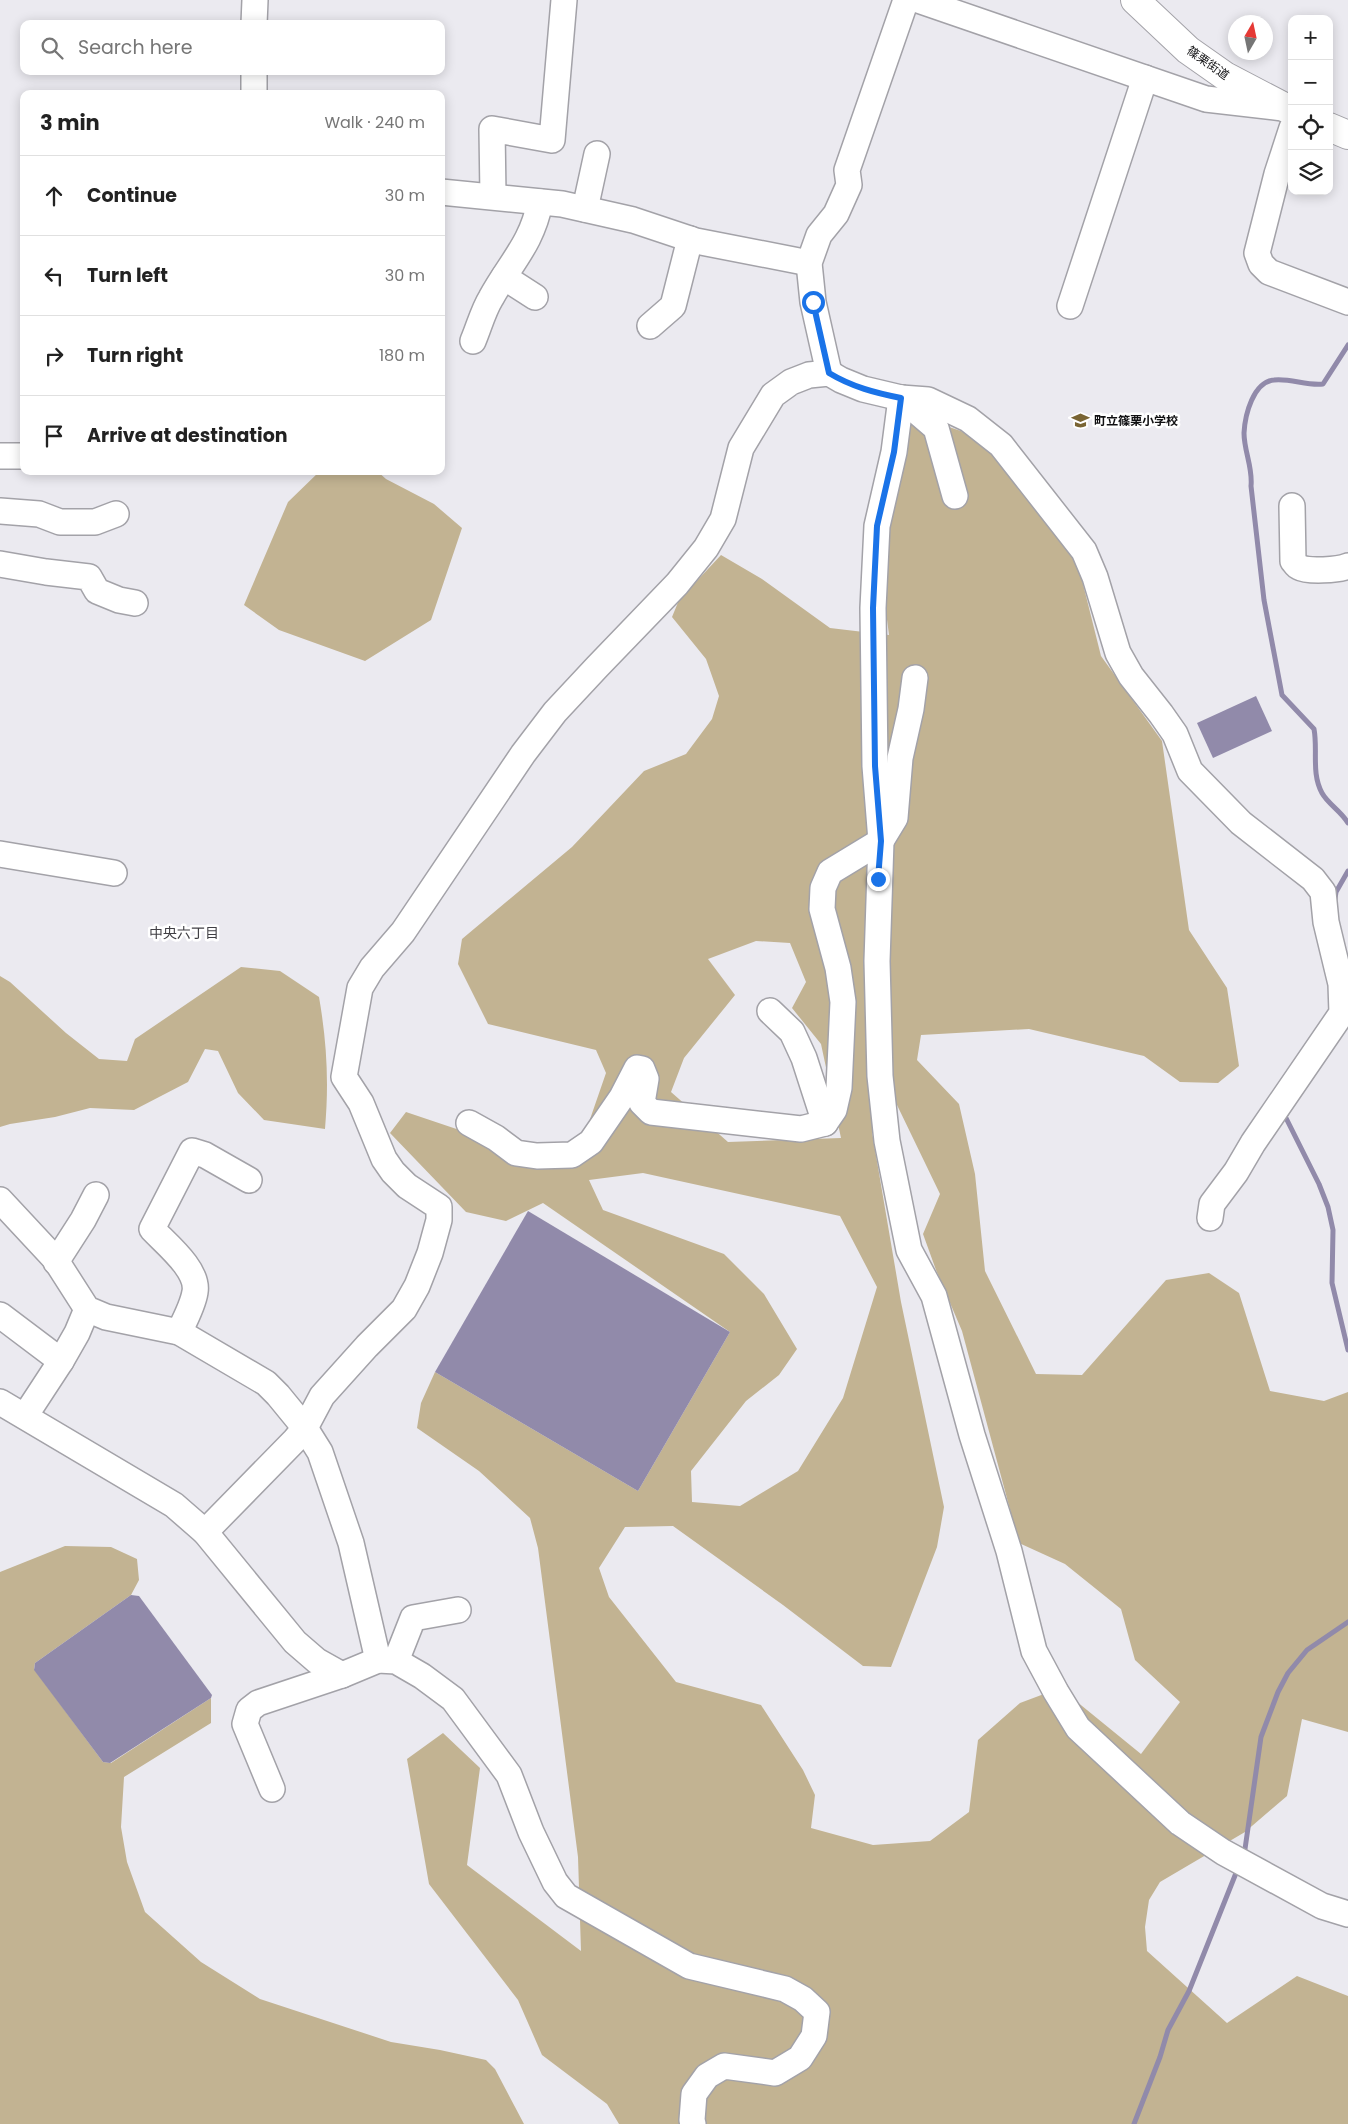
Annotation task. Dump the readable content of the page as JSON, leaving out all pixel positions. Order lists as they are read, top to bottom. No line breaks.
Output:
{"streets":{"main road":["篠栗街道"]},"districts":["中央六丁目"],"places":{"school or university":["町立篠栗小学校"]},"north":"top","page":{"map_buttons":["+","−"],"search":"Search here","heading":["3 min","Walk · 240 m"],"list":[["Continue","30 m"],["Turn left","30 m"],["Turn right","180 m"],"Arrive at destination"]}}
